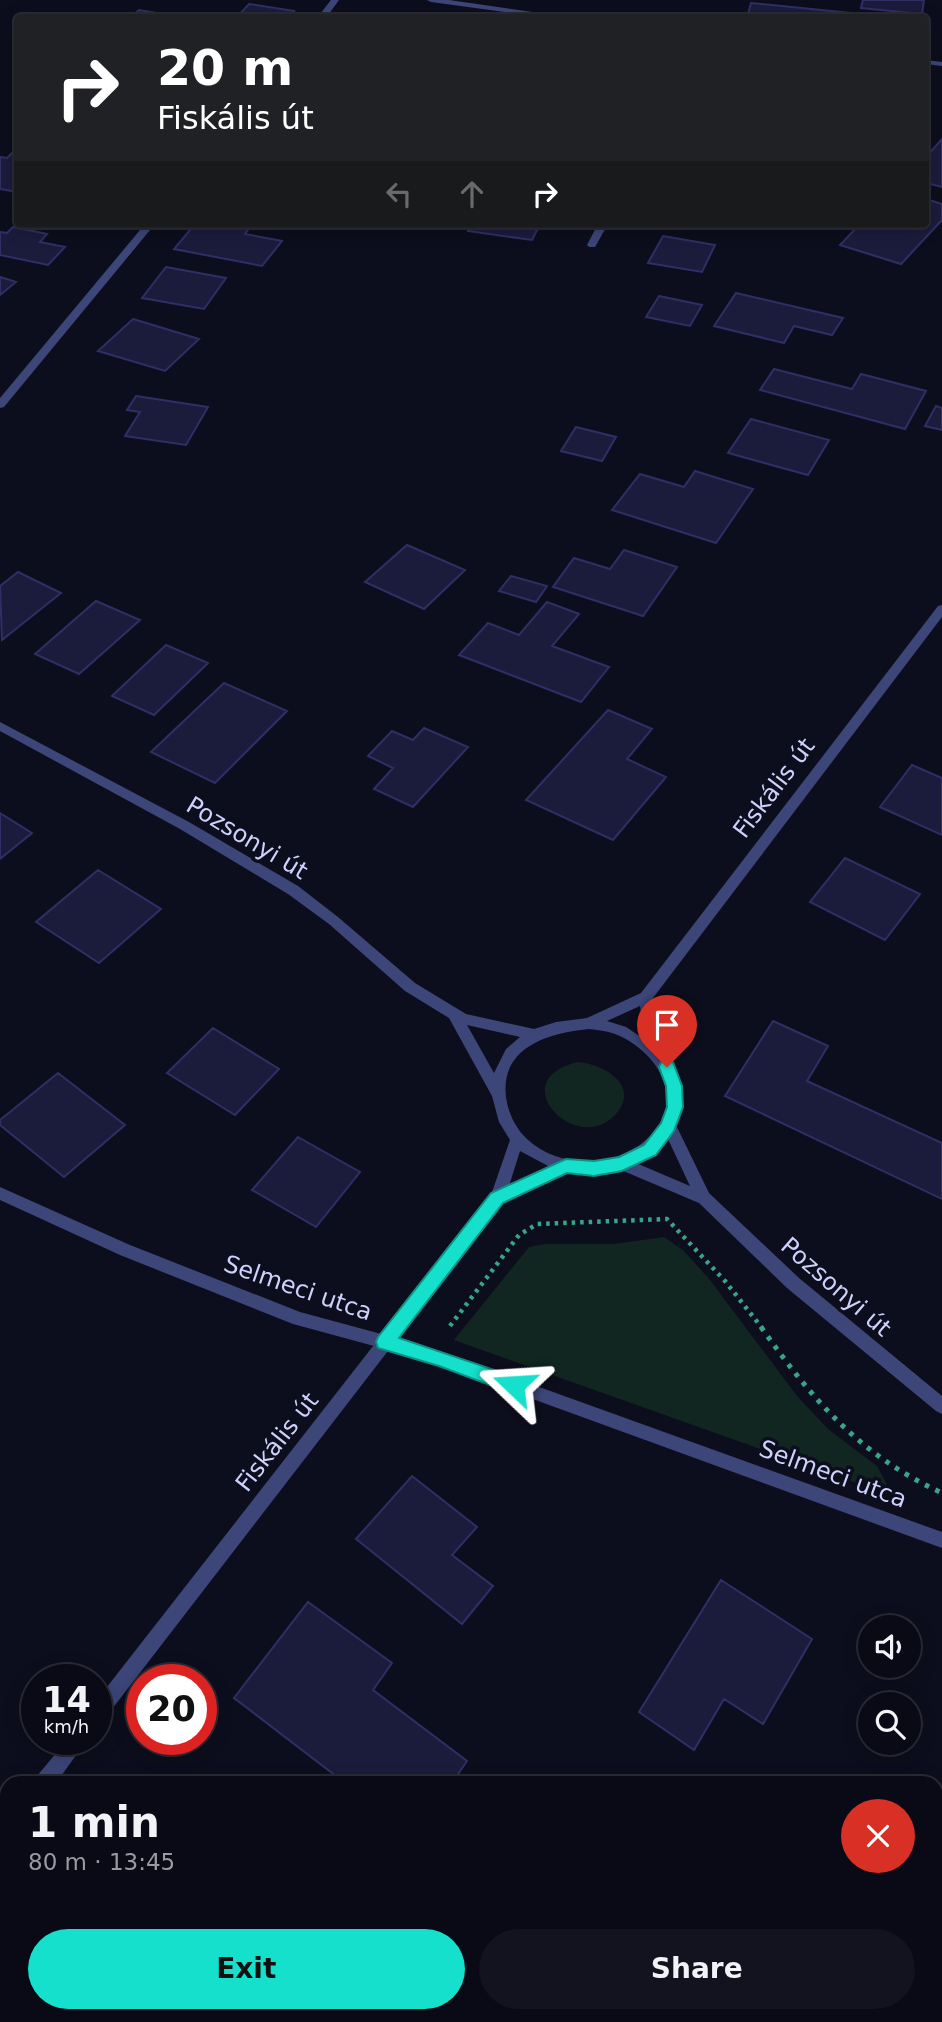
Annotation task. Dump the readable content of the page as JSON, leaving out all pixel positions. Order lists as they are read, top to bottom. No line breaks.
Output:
{"streets":{"street":["Fiskális út","Pozsonyi út","Selmeci utca"]},"crossings":[["Fiskális út","Pozsonyi út"],["Fiskális út","Selmeci utca"]],"page":{"turn":["20 m","Fiskális út"],"speed":"14 km/h","limit":"20","heading":["1 min","80 m · 13:45"],"buttons":["Exit","Share"]}}
